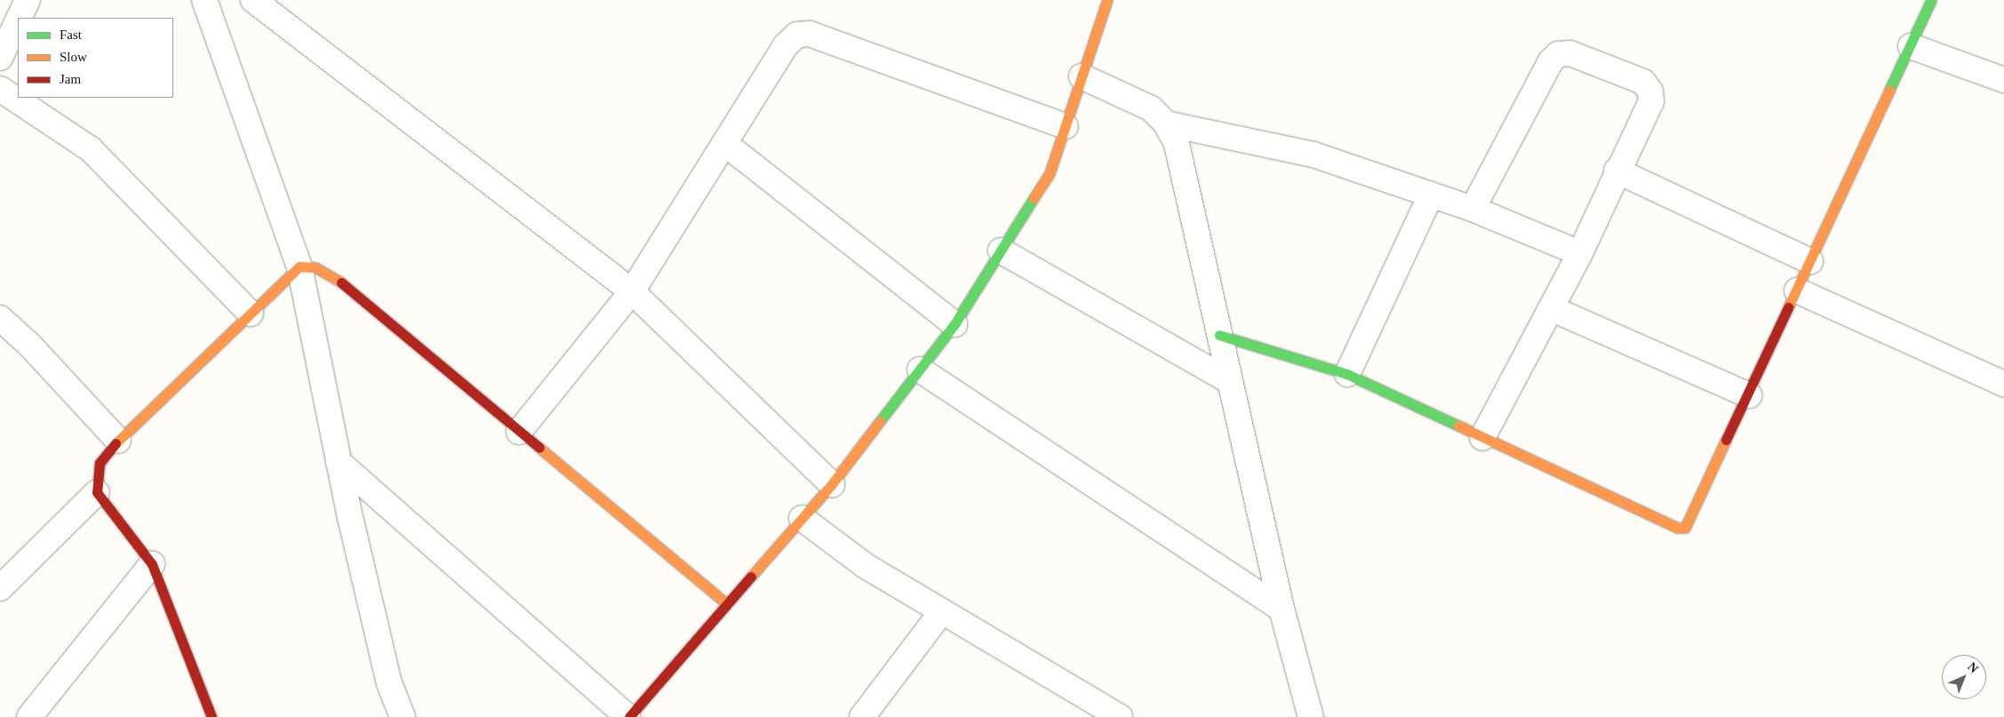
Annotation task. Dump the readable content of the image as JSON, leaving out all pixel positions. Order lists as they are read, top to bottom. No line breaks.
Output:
{"legend":["Fast","Slow","Jam"],"north":"top right"}
